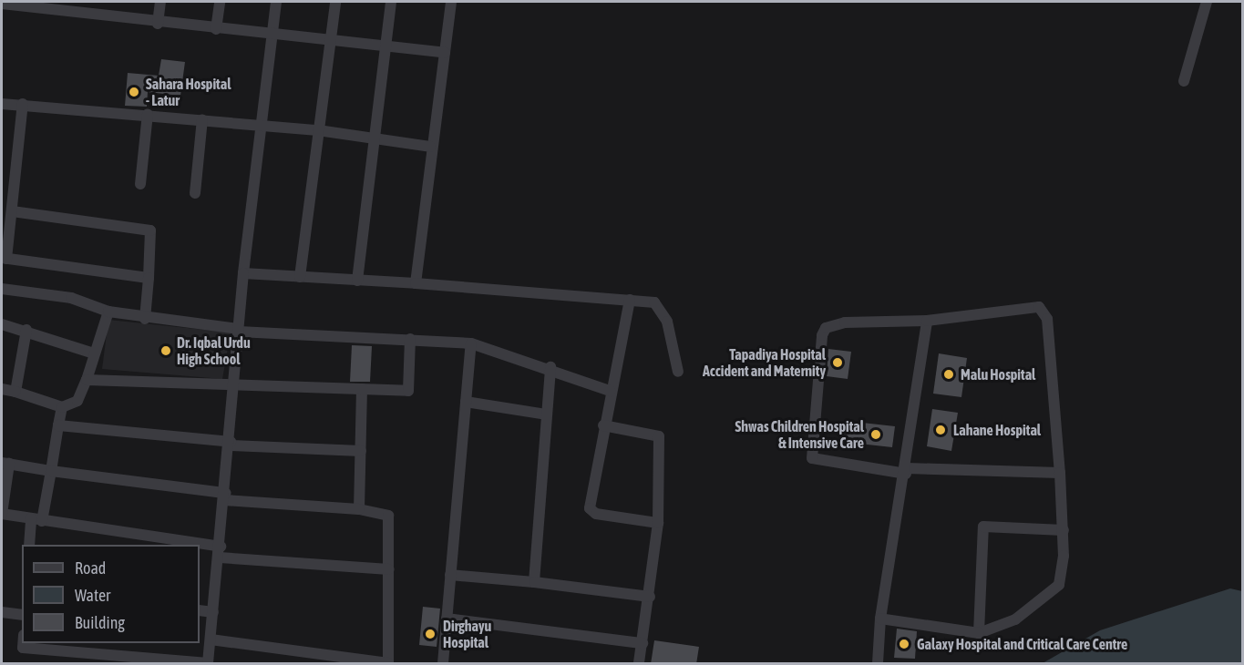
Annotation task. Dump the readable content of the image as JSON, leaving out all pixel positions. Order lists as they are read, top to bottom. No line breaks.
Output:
{"places":["Sahara Hospital - Latur","Dr. Iqbal Urdu High School","Tapadiya Hospital Accident and Maternity","Malu Hospital","Lahane Hospital","Shwas Children Hospital & Intensive Care","Dirghayu Hospital","Galaxy Hospital and Critical Care Centre"],"legend":["Road","Water","Building"]}
